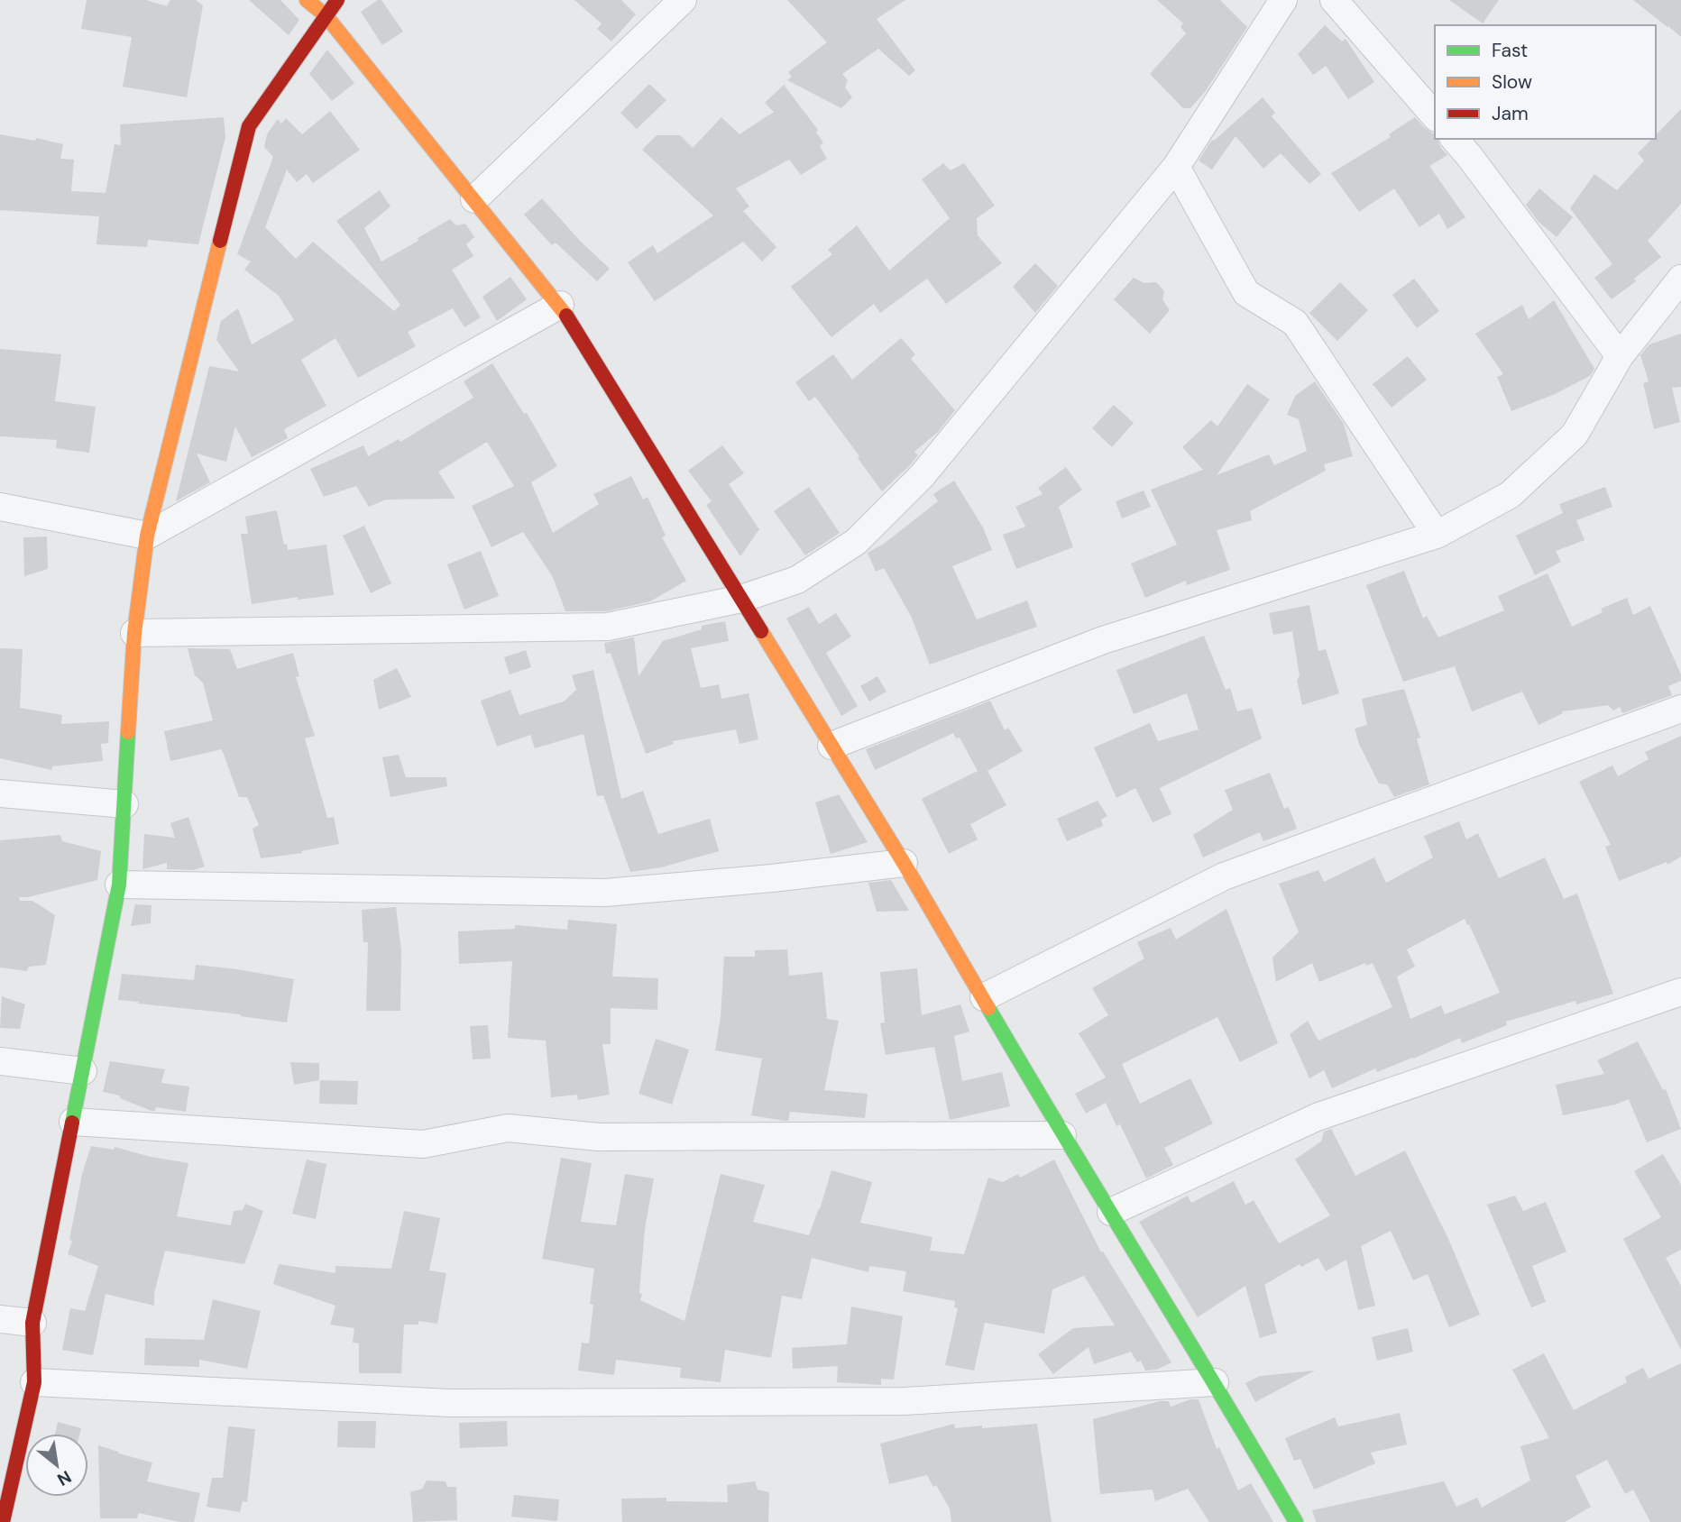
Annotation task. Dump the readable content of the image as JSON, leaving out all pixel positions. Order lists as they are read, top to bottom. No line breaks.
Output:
{"legend":["Fast","Slow","Jam"],"north":"bottom right"}
